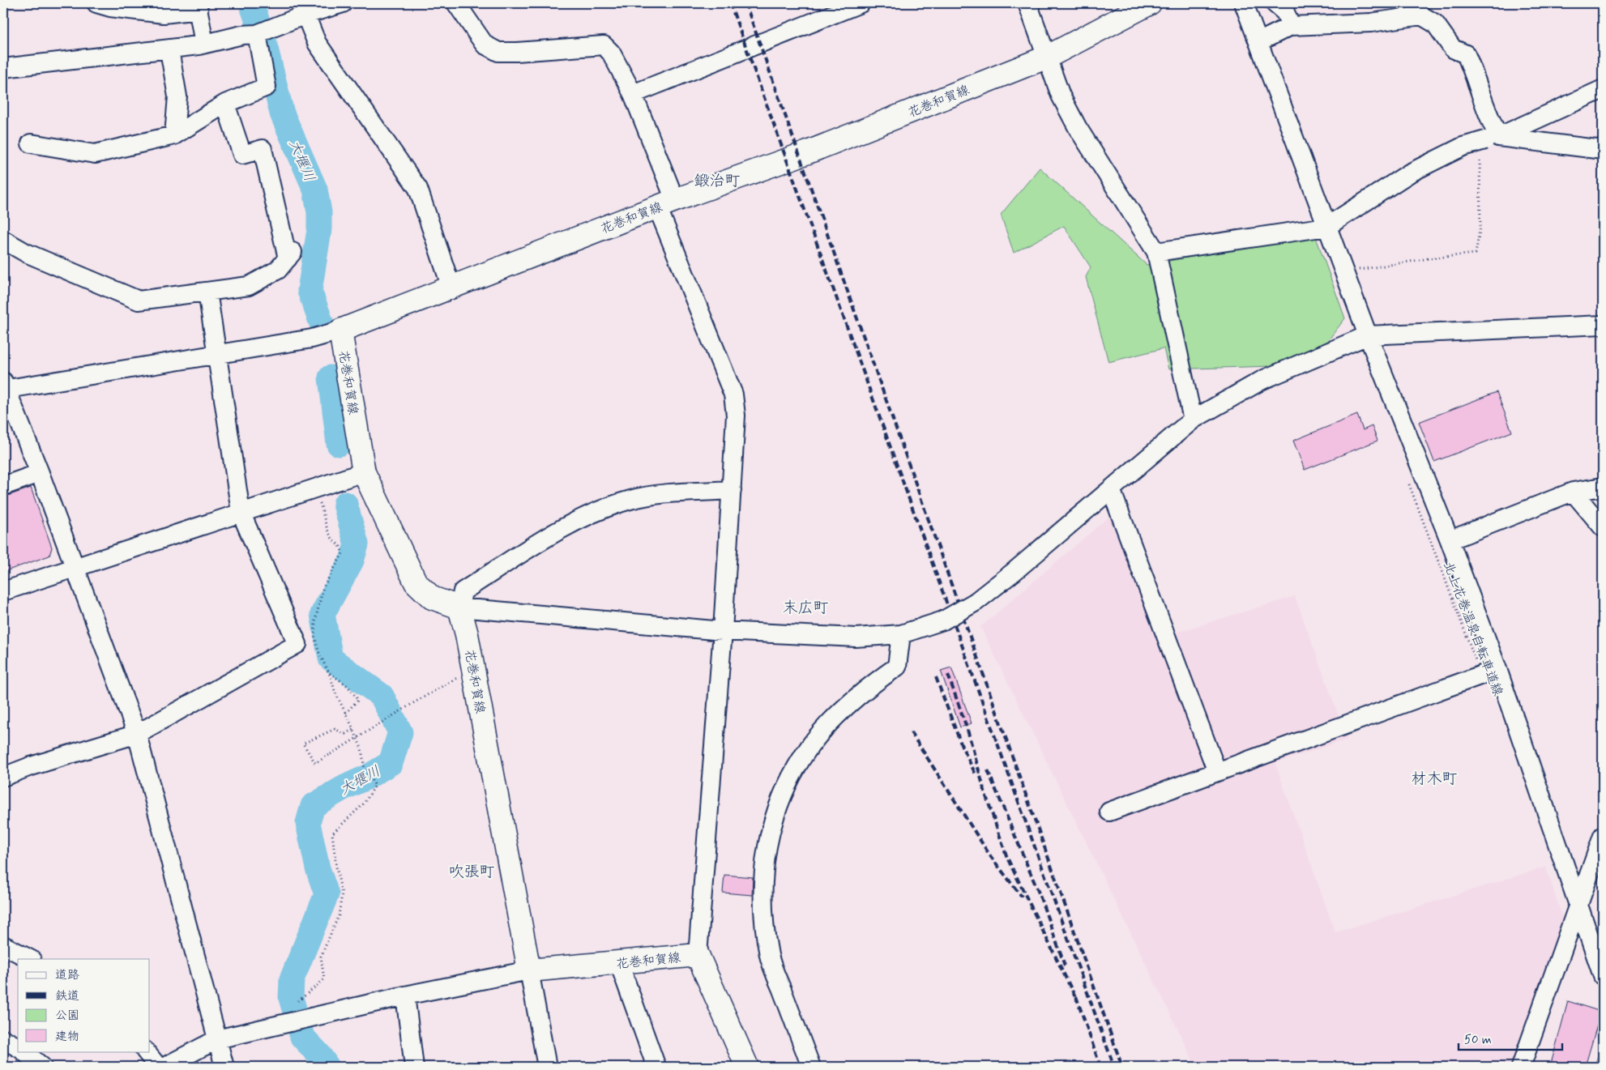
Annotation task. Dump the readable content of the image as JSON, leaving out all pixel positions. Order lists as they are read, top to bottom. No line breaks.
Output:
{"streets":{"main road":["花巻和賀線"],"path":["北上花巻温泉自転車道線"]},"districts":["鍛治町","末広町","材木町","吹張町"],"water":["大堰川"],"legend":["道路","鉄道","公園","建物"],"scale_bar":"50 m"}
